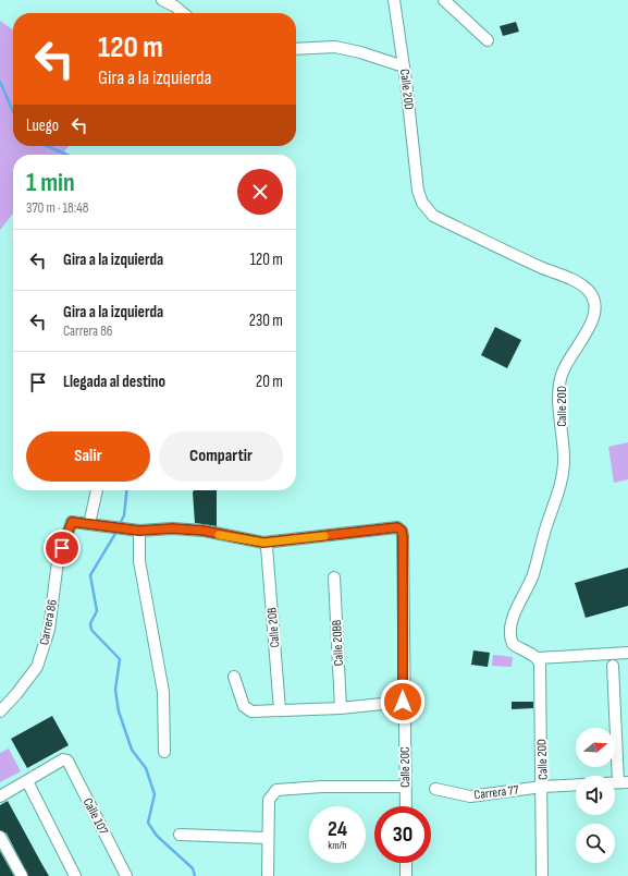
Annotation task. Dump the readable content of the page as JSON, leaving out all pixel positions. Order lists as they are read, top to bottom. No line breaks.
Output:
{"streets":{"street":["Calle 20D","Carrera 86","Calle 20B","Calle 20BB","Calle 20C","Carrera 77","Calle 107"]},"crossings":[["Calle 20D","Carrera 77"]],"north":"right","page":{"turn":["120 m","Gira a la izquierda"],"then":"Luego","heading":["1 min","370 m · 18:48"],"list":[{"name":"Gira a la izquierda","value":"120 m"},{"name":"Gira a la izquierda","note":"Carrera 86","value":"230 m"},{"name":"Llegada al destino","value":"20 m"}],"buttons":["Salir","Compartir"],"speed":"24 km/h","limit":"30"}}
